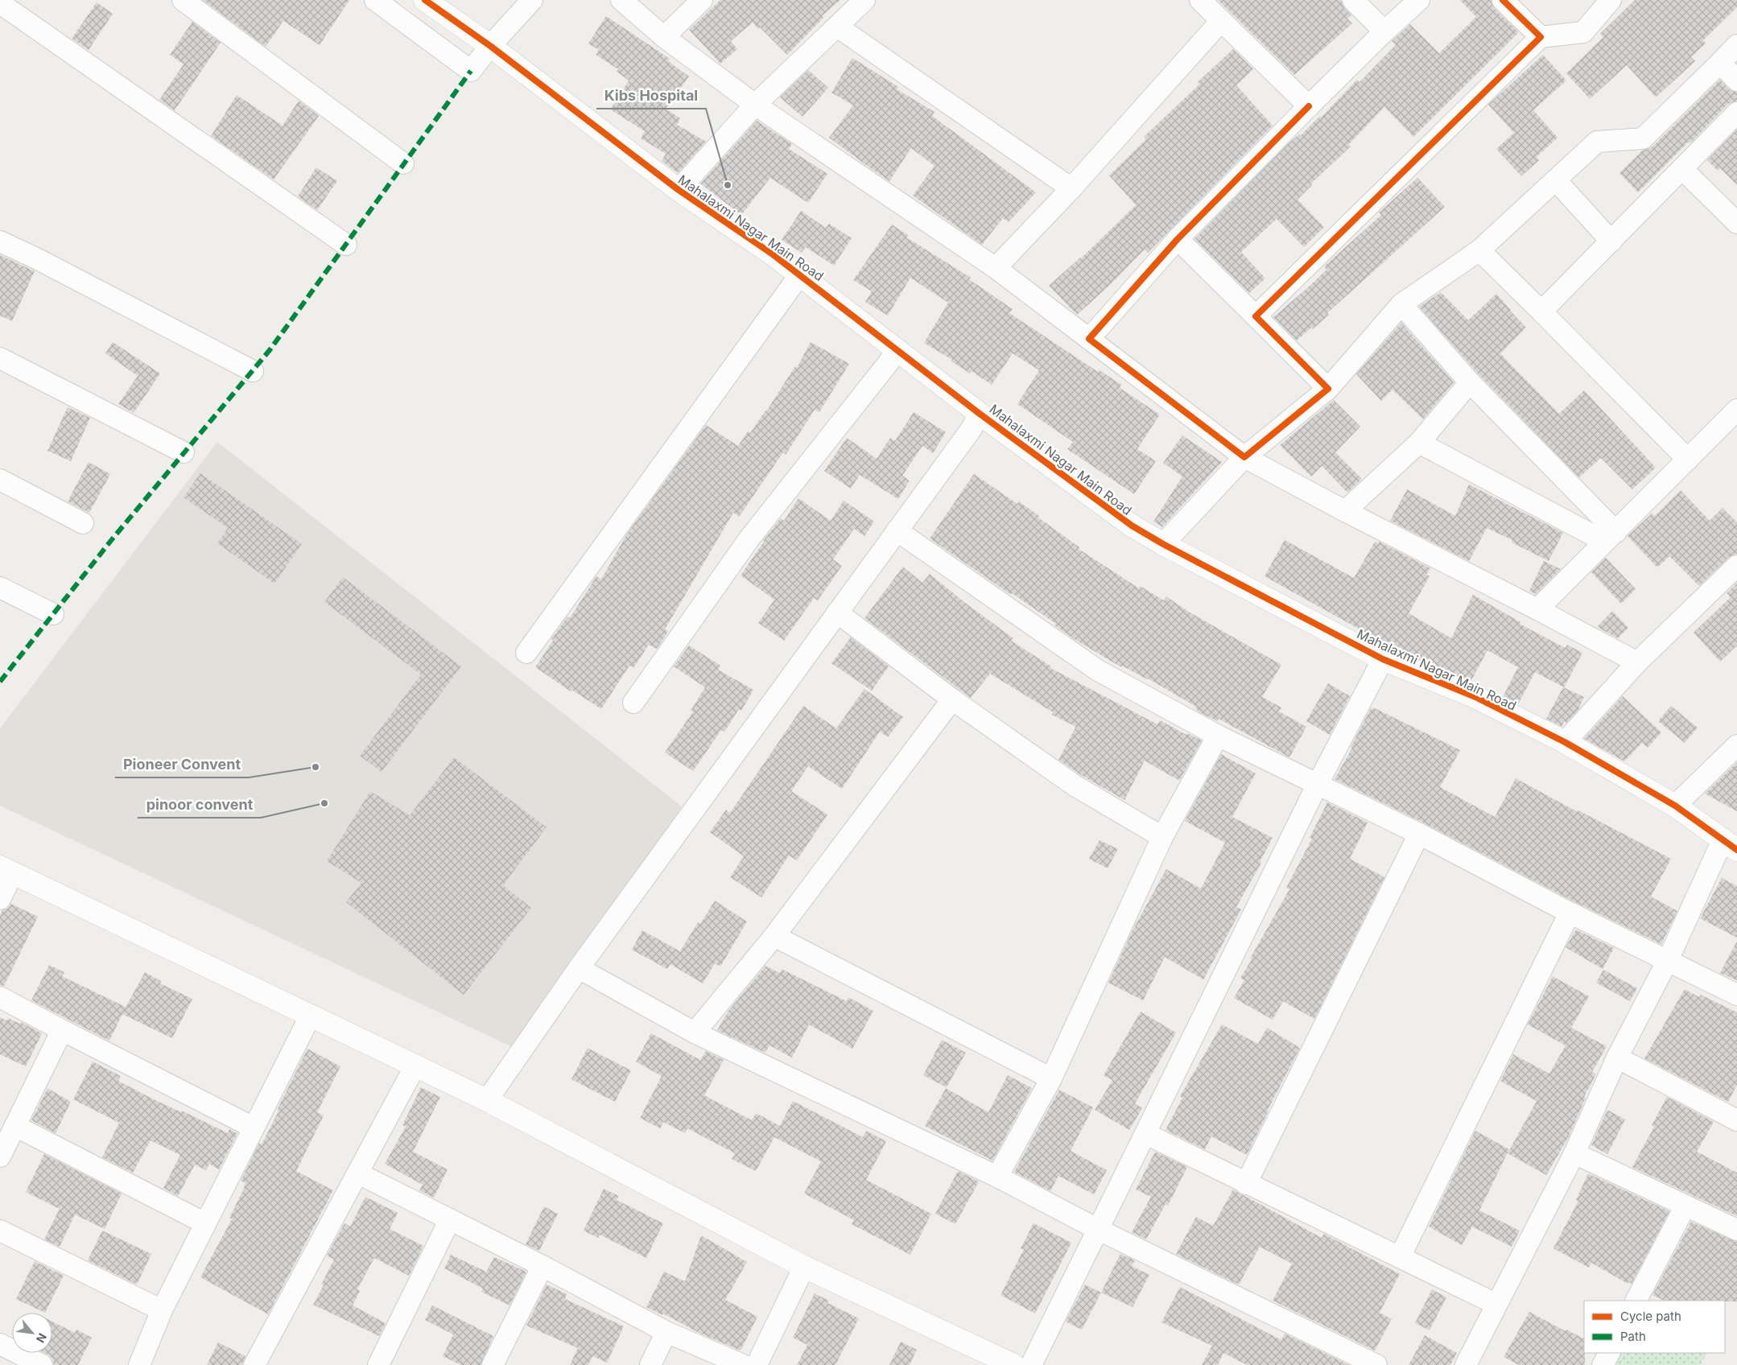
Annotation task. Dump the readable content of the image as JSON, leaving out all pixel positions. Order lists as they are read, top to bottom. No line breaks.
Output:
{"streets":{"street":["Mahalaxmi Nagar Main Road"]},"places":["Kibs Hospital","Pioneer Convent","pinoor convent"],"legend":["Cycle path","Path"],"north":"bottom right"}
